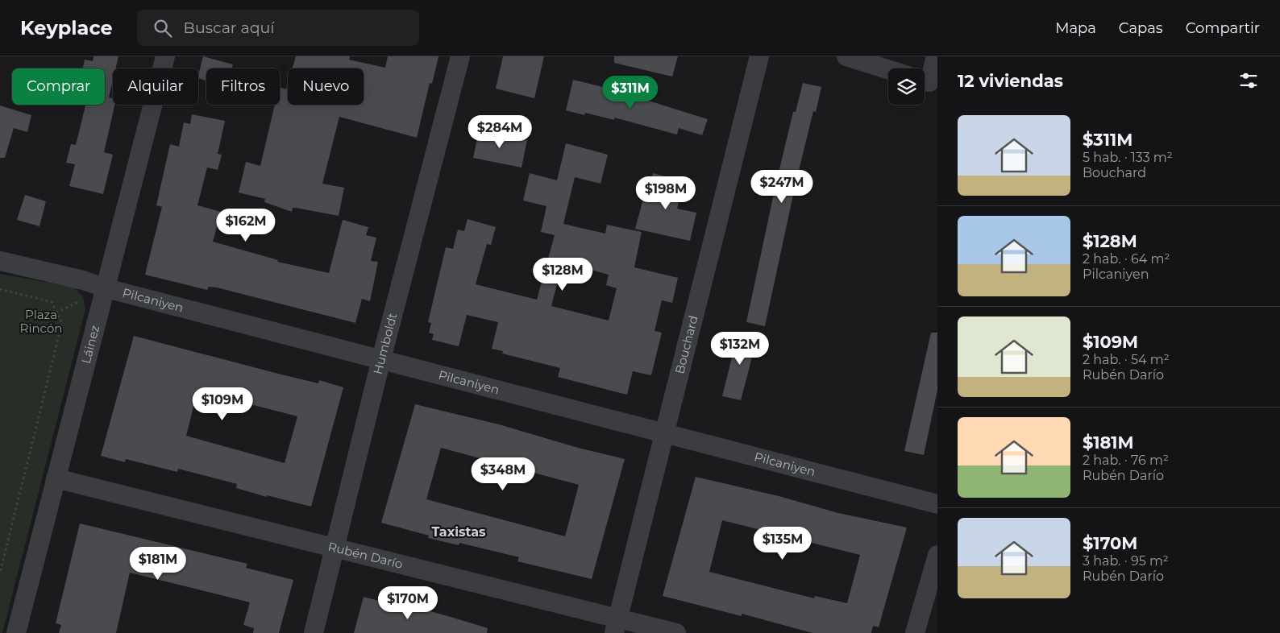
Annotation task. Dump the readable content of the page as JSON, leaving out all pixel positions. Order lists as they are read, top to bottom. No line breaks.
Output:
{"streets":{"street":["Pilcaniyen","Humboldt","Láinez","Bouchard","Rubén Darío"]},"crossings":[["Pilcaniyen","Humboldt"],["Pilcaniyen","Láinez"],["Pilcaniyen","Bouchard"],["Humboldt","Rubén Darío"],["Láinez","Rubén Darío"],["Bouchard","Rubén Darío"]],"districts":["Taxistas"],"parks":["Plaza Rincón"],"page":{"header":"Keyplace","search":"Buscar aquí","nav":["Mapa","Capas","Compartir"],"heading":"12 viviendas","chip":["Comprar","Alquilar","Filtros","Nuevo"],"price":["$311M","$284M","$247M","$198M","$162M","$128M","$132M","$109M","$348M","$135M","$181M","$170M"],"list":[{"name":"$311M","note":"5 hab. · 133 m² · Bouchard"},{"name":"$128M","note":"2 hab. · 64 m² · Pilcaniyen"},{"name":"$109M","note":"2 hab. · 54 m² · Rubén Darío"},{"name":"$181M","note":"2 hab. · 76 m² · Rubén Darío"},{"name":"$170M","note":"3 hab. · 95 m² · Rubén Darío"}]}}
